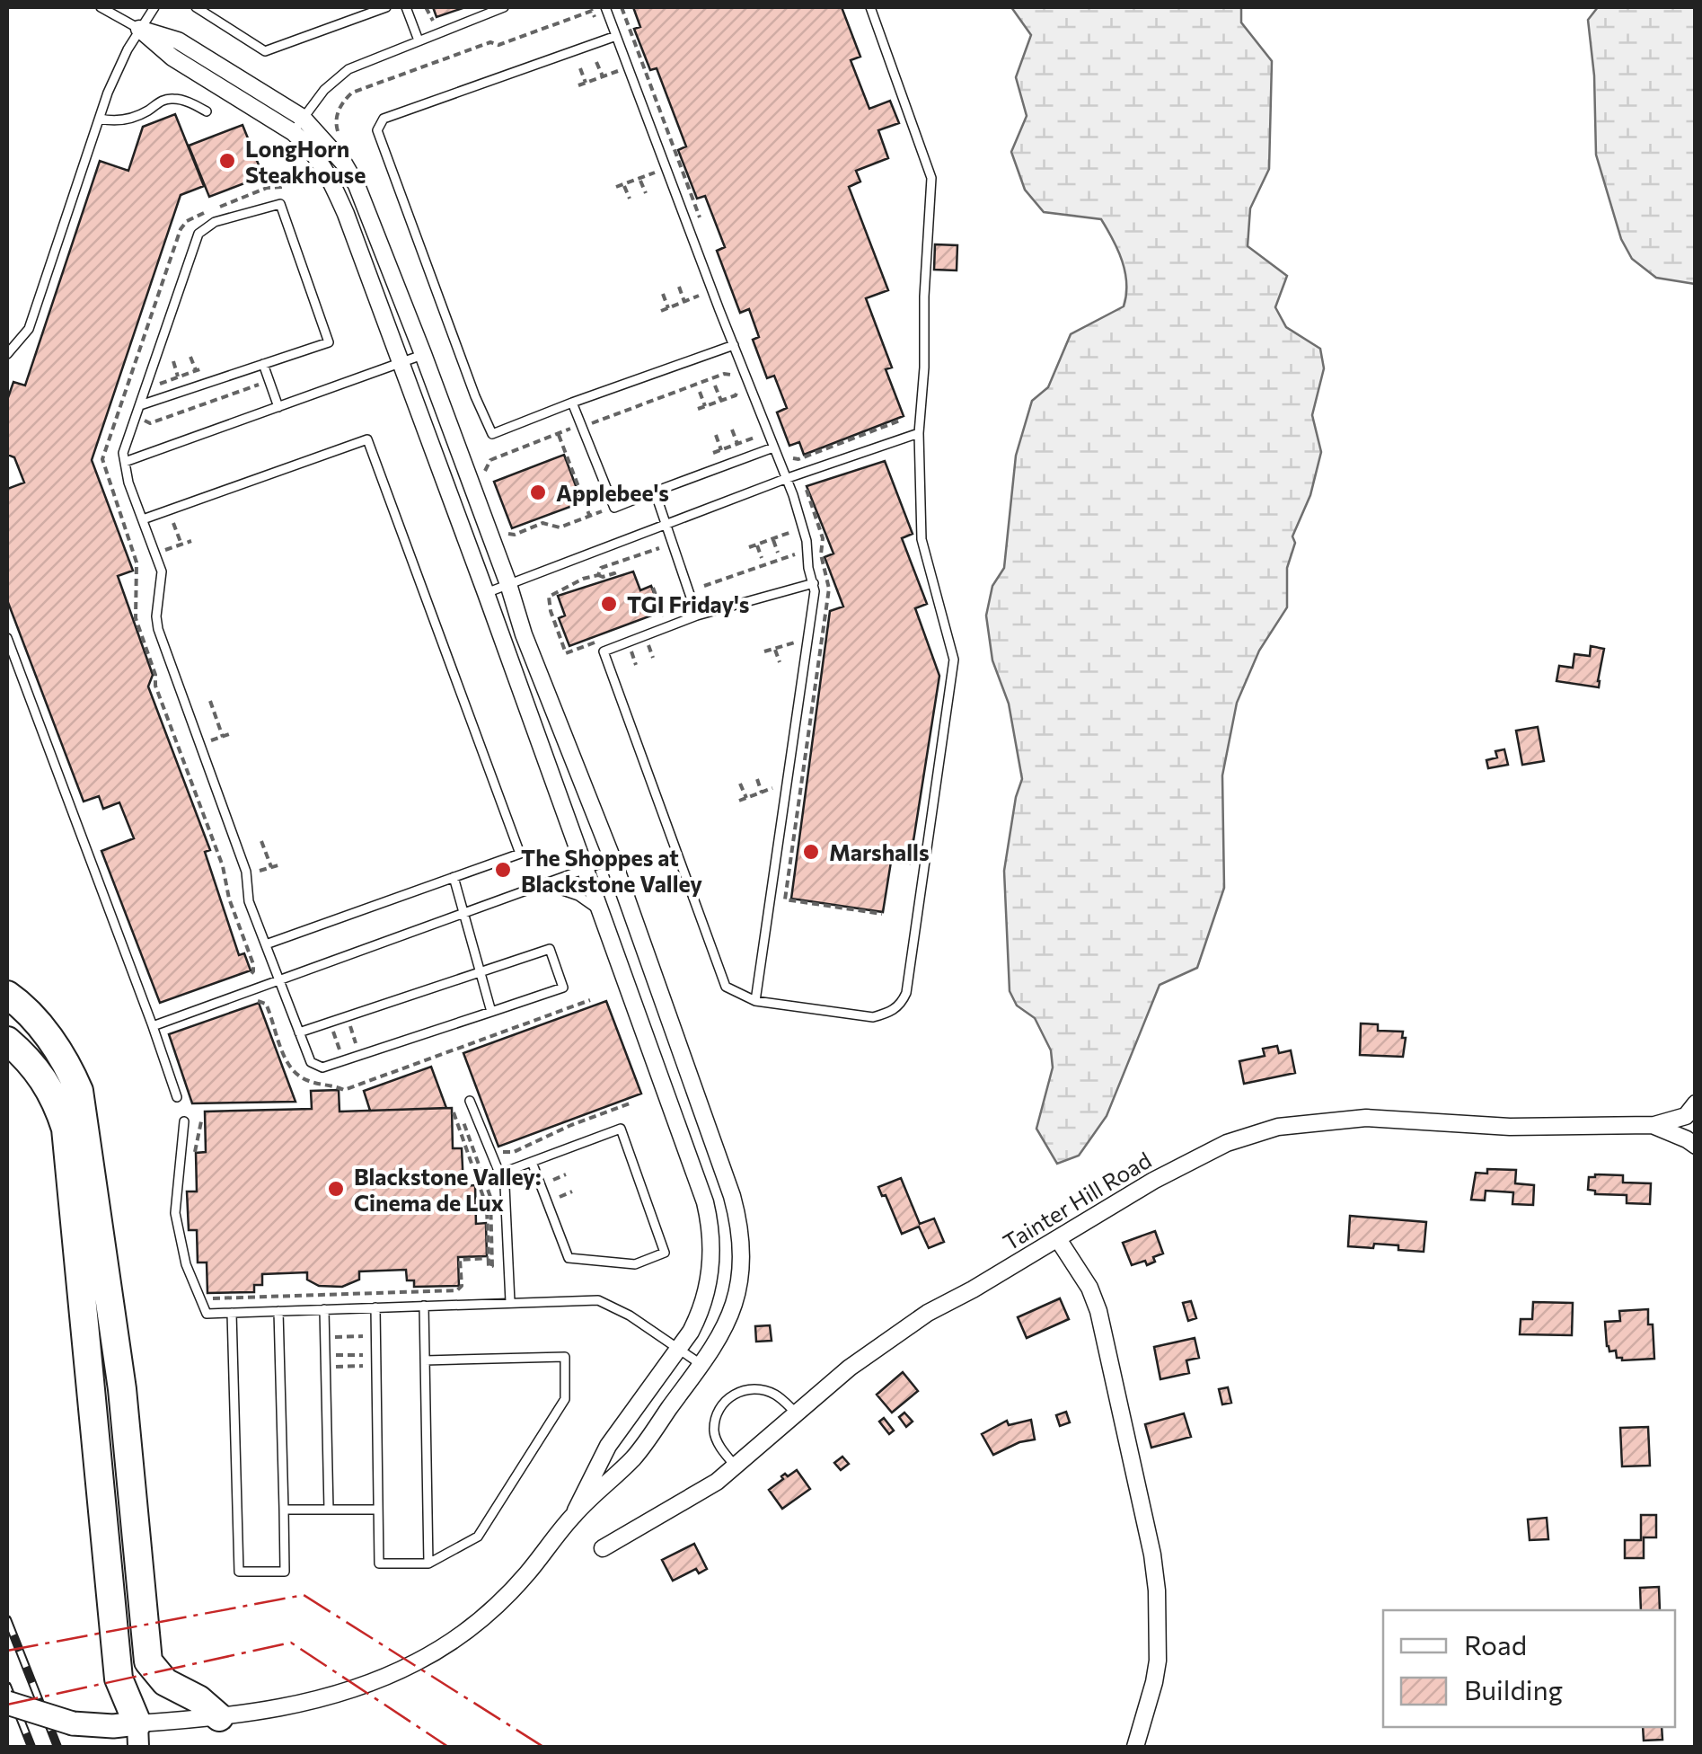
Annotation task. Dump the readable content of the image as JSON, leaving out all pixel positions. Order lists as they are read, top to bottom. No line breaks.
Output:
{"streets":{"street":["Tainter Hill Road"]},"places":["LongHorn Steakhouse","Applebee's","TGI Friday's","Marshalls","The Shoppes at Blackstone Valley","Blackstone Valley: Cinema de Lux"],"legend":["Road","Building"]}
